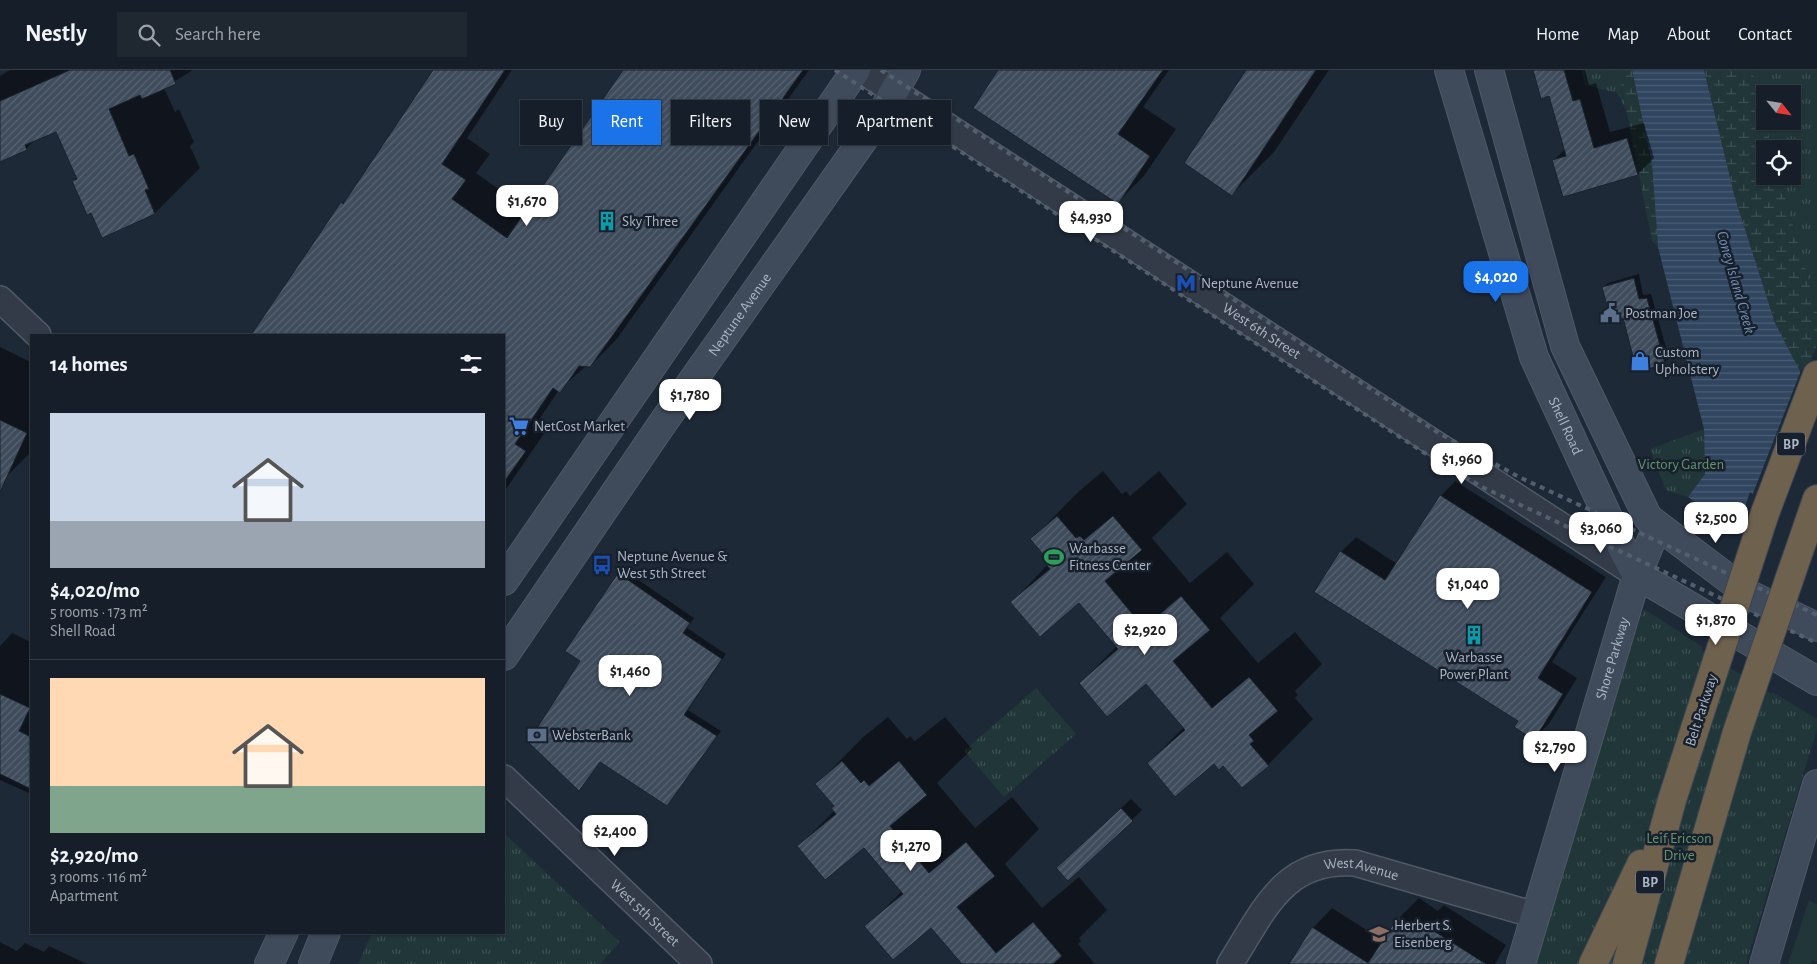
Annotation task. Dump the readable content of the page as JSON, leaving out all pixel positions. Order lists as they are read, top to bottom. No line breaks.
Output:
{"streets":{"highway":["BP","Belt Parkway"],"main road":["Neptune Avenue","Shell Road","Shore Parkway"],"street":["West 6th Street","West Avenue","West 5th Street"]},"crossings":[["Neptune Avenue","West 6th Street"],["West 6th Street","Shell Road"],["West 6th Street","Shore Parkway"],["Shell Road","Shore Parkway"],["Shore Parkway","West Avenue"]],"water":["Coney Island Creek"],"parks":["Victory Garden","Leif Ericson Drive"],"places":{"building":["Sky Three","Warbasse Power Plant"],"metro station":["Neptune Avenue"],"public building":["Postman Joe"],"shop":["Custom Upholstery"],"supermarket":["NetCost Market"],"sports":["Warbasse Fitness Center"],"bus stop":["Neptune Avenue & West 5th Street"],"bank":["WebsterBank"],"school or university":["Herbert S. Eisenberg"]},"north":"bottom right","page":{"header":"Nestly","search":"Search here","nav":["Home","Map","About","Contact"],"chip":["Buy","Rent","Filters","New","Apartment"],"price":["$1,670","$4,930","$4,020","$1,780","$1,960","$2,500","$3,060","$1,040","$1,870","$2,920","$1,460","$2,790","$2,400","$1,270"],"heading":"14 homes","list":[{"name":"$4,020/mo","note":"5 rooms · 173 m² · Shell Road"},{"name":"$2,920/mo","note":"3 rooms · 116 m² · Apartment"}]}}
